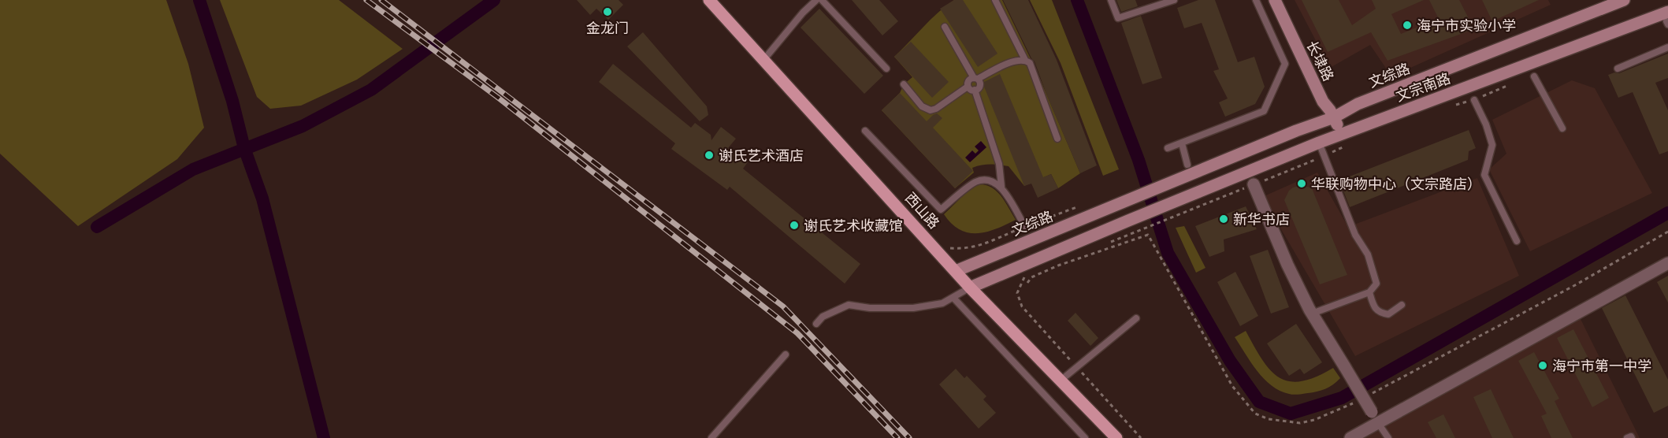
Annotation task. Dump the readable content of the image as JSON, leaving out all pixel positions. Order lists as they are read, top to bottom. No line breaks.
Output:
{"streets":{"main road":["长埭路","文综路","文宗南路","西山路"]},"crossings":[["长埭路","文综路"],["长埭路","文宗南路"],["文综路","西山路"],["文宗南路","西山路"]],"places":["金龙门","海宁市实验小学","谢氏艺术酒店","华联购物中心（文宗路店）","新华书店","谢氏艺术收藏馆","海宁市第一中学"]}
